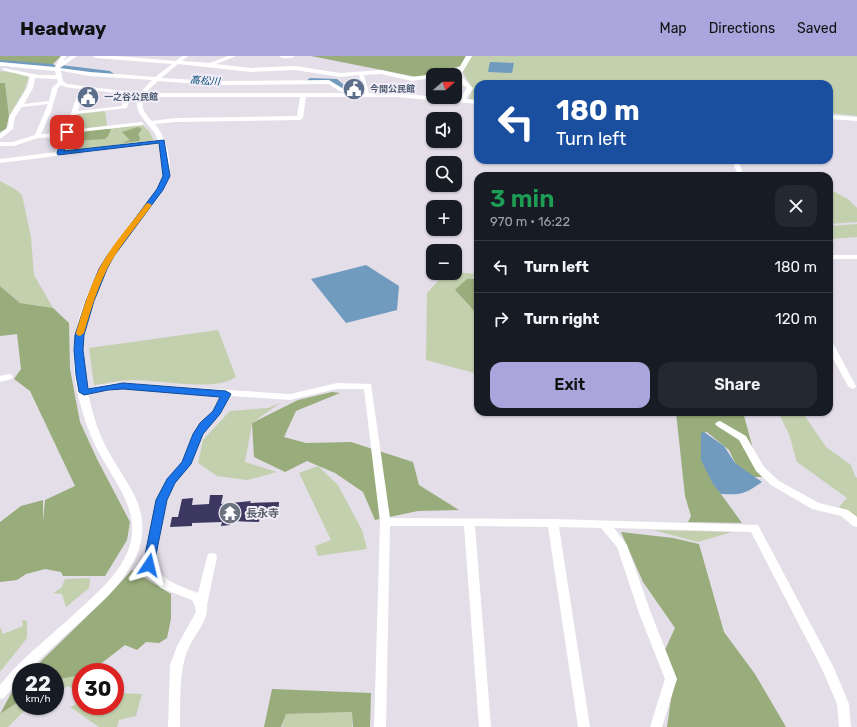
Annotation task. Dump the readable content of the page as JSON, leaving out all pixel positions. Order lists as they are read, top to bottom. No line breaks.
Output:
{"water":["高松川"],"places":{"public building":["今間公民館","一之谷公民館"],"temple":["長永寺"]},"north":"right","page":{"header":"Headway","nav":["Map","Directions","Saved"],"map_buttons":["+","−"],"turn":["180 m","Turn left"],"heading":["3 min","970 m · 16:22"],"list":[{"name":"Turn left","value":"180 m"},{"name":"Turn right","value":"120 m"}],"buttons":["Exit","Share"],"speed":"22 km/h","limit":"30"}}
